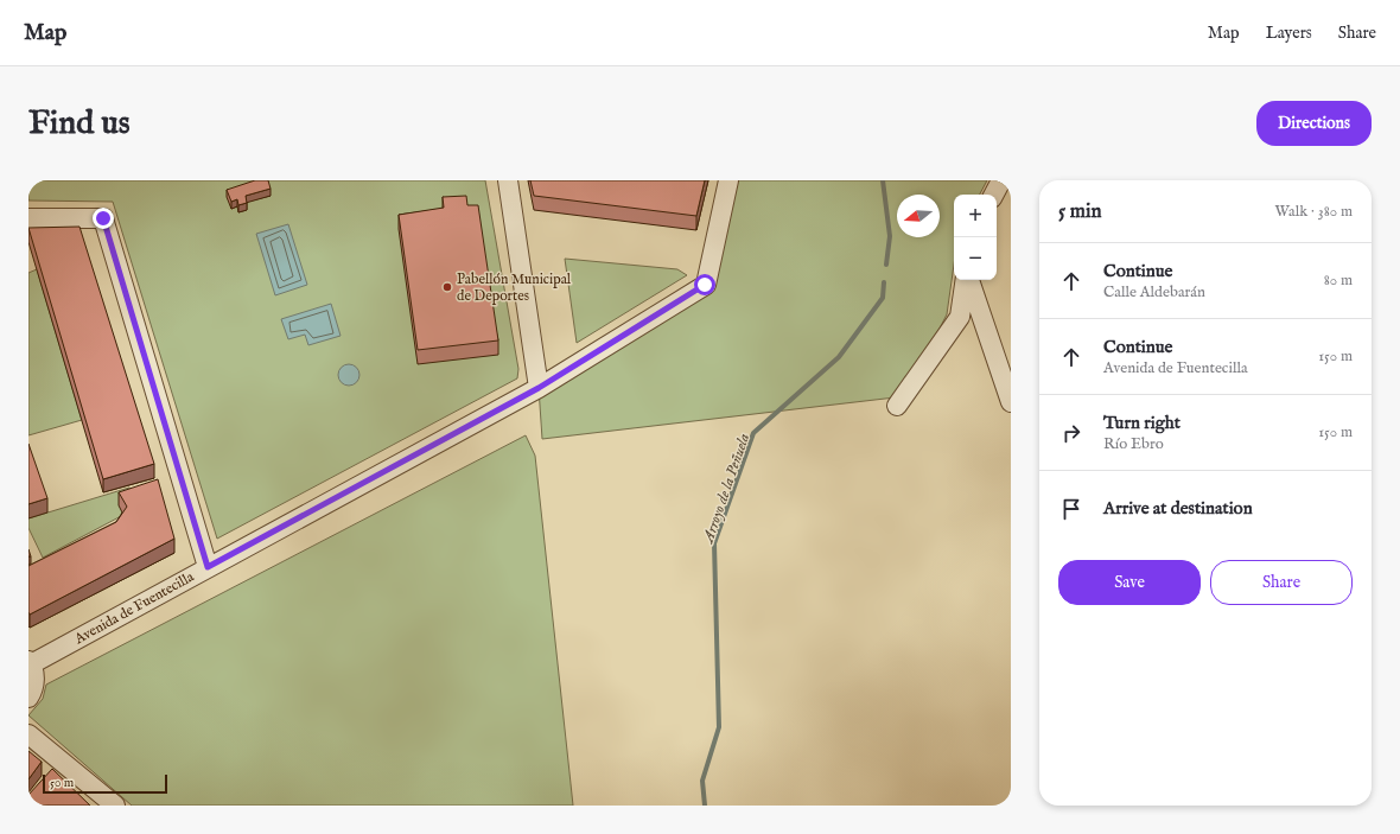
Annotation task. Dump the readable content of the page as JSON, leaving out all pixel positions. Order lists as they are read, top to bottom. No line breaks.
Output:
{"streets":{"street":["Avenida de Fuentecilla"]},"water":["Arroyo de la Peñuela"],"places":["Pabellón Municipal de Deportes"],"scale_bar":"50 m","north":"left","page":{"header":"Map","nav":["Map","Layers","Share"],"buttons":["Directions",["Save","Share"]],"title":"Find us","heading":["5 min","Walk · 380 m"],"map_buttons":["+","−"],"list":[["Continue","Calle Aldebarán","80 m"],["Continue","Avenida de Fuentecilla","150 m"],["Turn right","Río Ebro","150 m"],"Arrive at destination"],"scale":"50 m"}}
